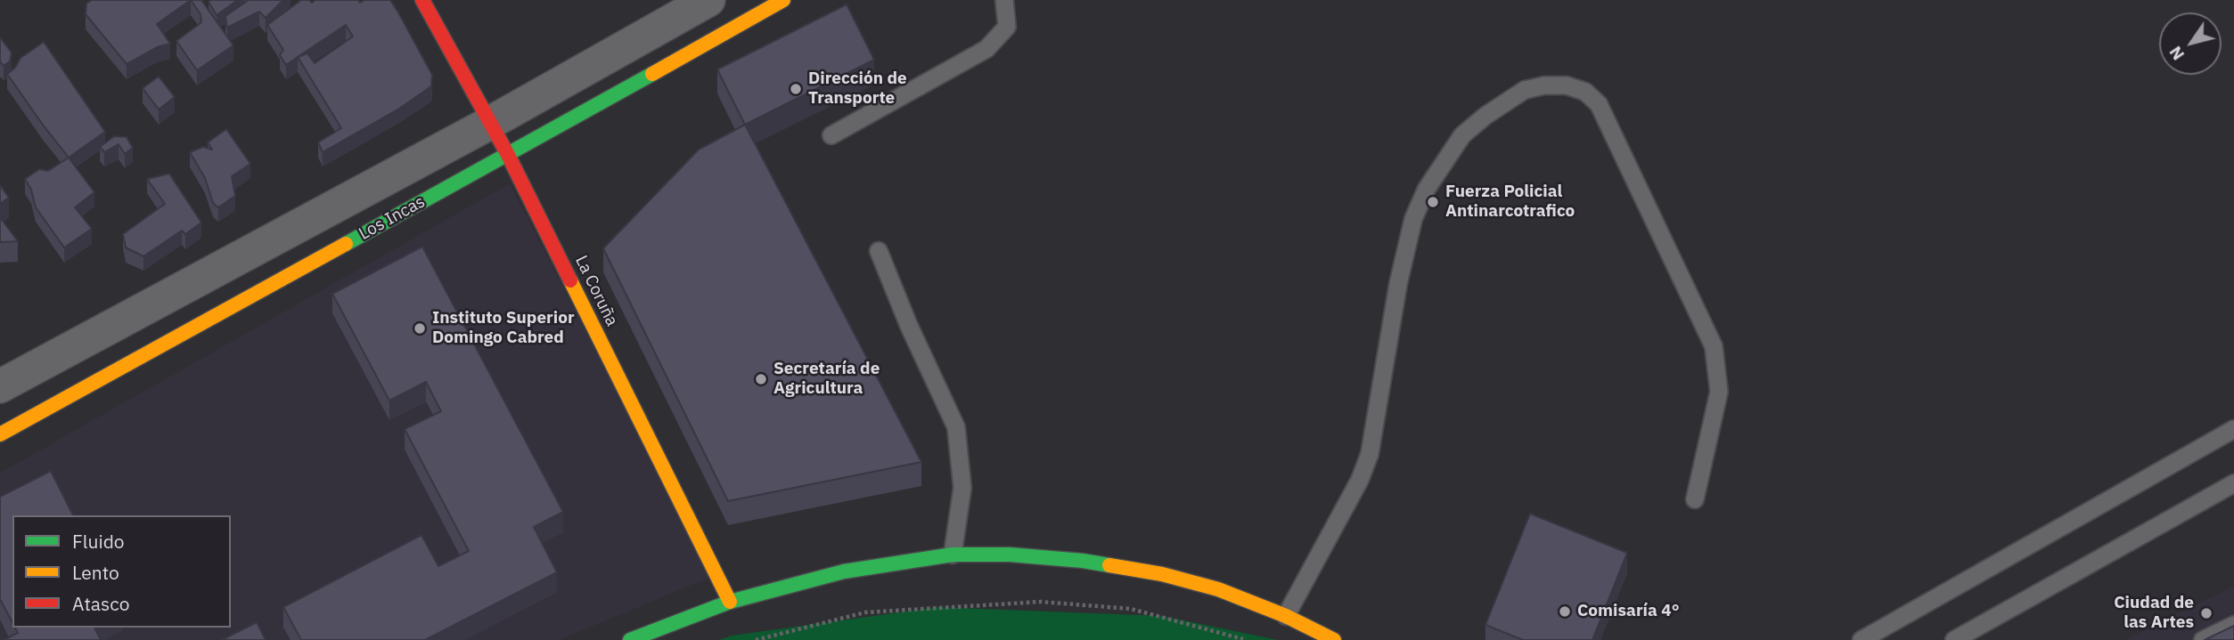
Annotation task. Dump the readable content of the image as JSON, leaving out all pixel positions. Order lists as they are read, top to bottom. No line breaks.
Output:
{"streets":{"street":["Los Incas","La Coruña"]},"crossings":[["Los Incas","La Coruña"]],"places":["Dirección de Transporte","Fuerza Policial Antinarcotrafico","Instituto Superior Domingo Cabred","Secretaría de Agricultura","Comisaría 4°","Ciudad de las Artes"],"legend":["Fluido","Lento","Atasco"],"north":"bottom left"}
